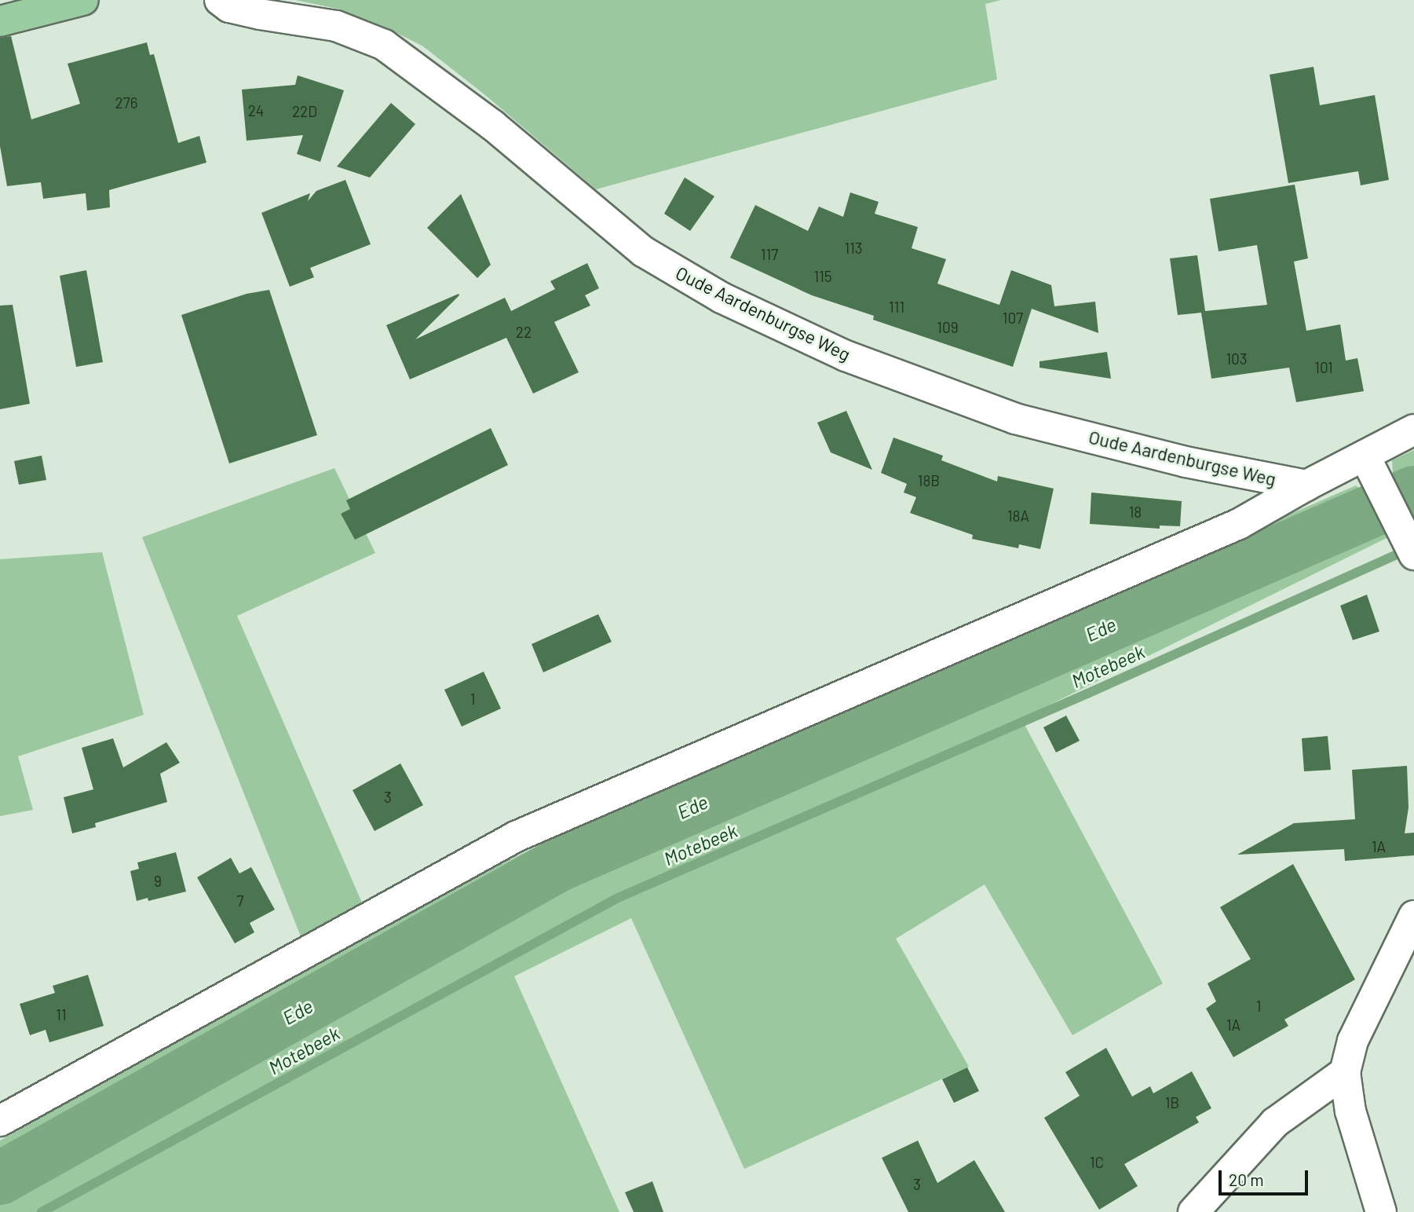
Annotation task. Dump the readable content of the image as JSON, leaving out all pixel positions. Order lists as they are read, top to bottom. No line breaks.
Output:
{"streets":{"street":["Oude Aardenburgse Weg"]},"water":["Ede","Motebeek"],"house_numbers":["276","24","22D","113","117","115","111","107","109","22","103","101","18B","18","18A","1","3","1A","9","7","1","11","1A","1B","1C","3"],"scale_bar":"20 m"}
